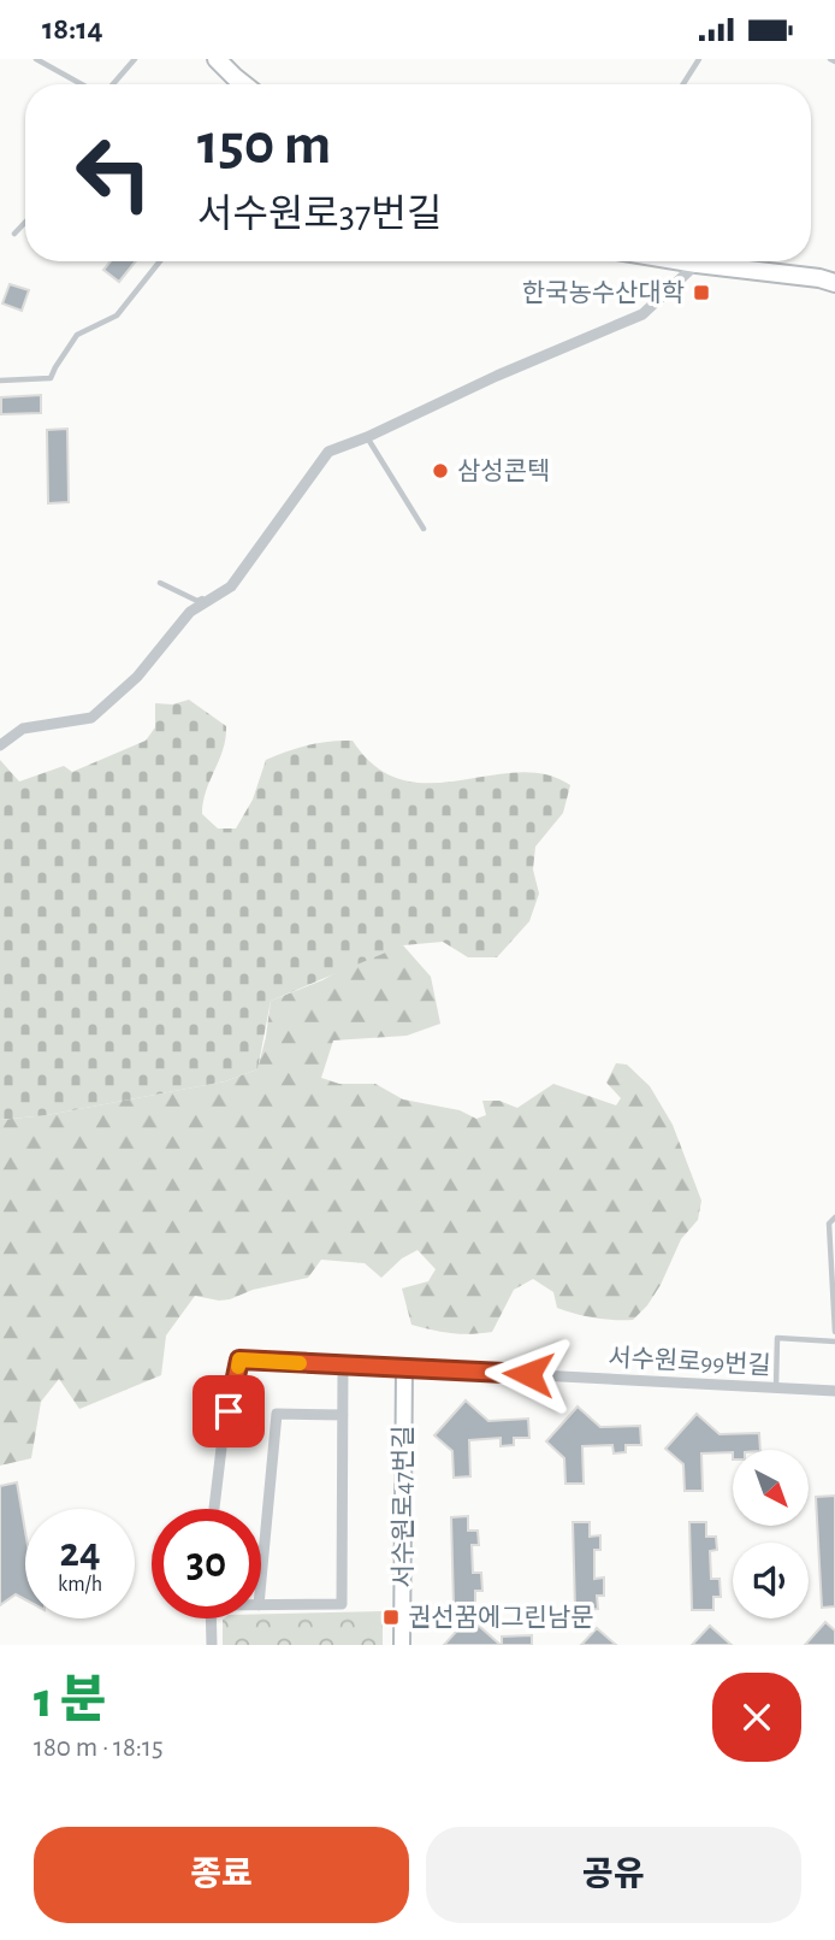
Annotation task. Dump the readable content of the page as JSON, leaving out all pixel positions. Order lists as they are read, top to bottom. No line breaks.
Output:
{"streets":{"street":["서수원로99번길","서수원로47번길"]},"crossings":[["서수원로99번길","서수원로47번길"]],"places":{"transit":["한국농수산대학","권선꿈에그린남문"],"other":["삼성콘텍"]},"north":"bottom right","page":{"status":"18:14","turn":["150 m","서수원로37번길"],"speed":"24 km/h","limit":"30","heading":["1 분","180 m · 18:15"],"buttons":["종료","공유"]}}
